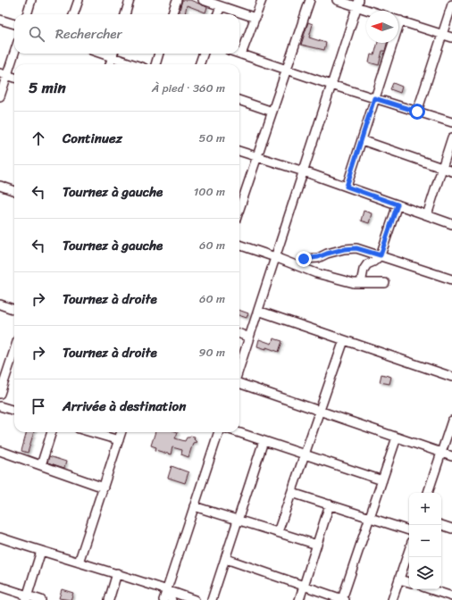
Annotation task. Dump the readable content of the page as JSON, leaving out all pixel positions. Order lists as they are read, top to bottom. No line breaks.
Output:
{"north":"left","page":{"search":"Rechercher","heading":["5 min","À pied · 360 m"],"list":[["Continuez","50 m"],["Tournez à gauche","100 m"],["Tournez à gauche","60 m"],["Tournez à droite","60 m"],["Tournez à droite","90 m"],"Arrivée à destination"],"map_buttons":["+","−"]}}
